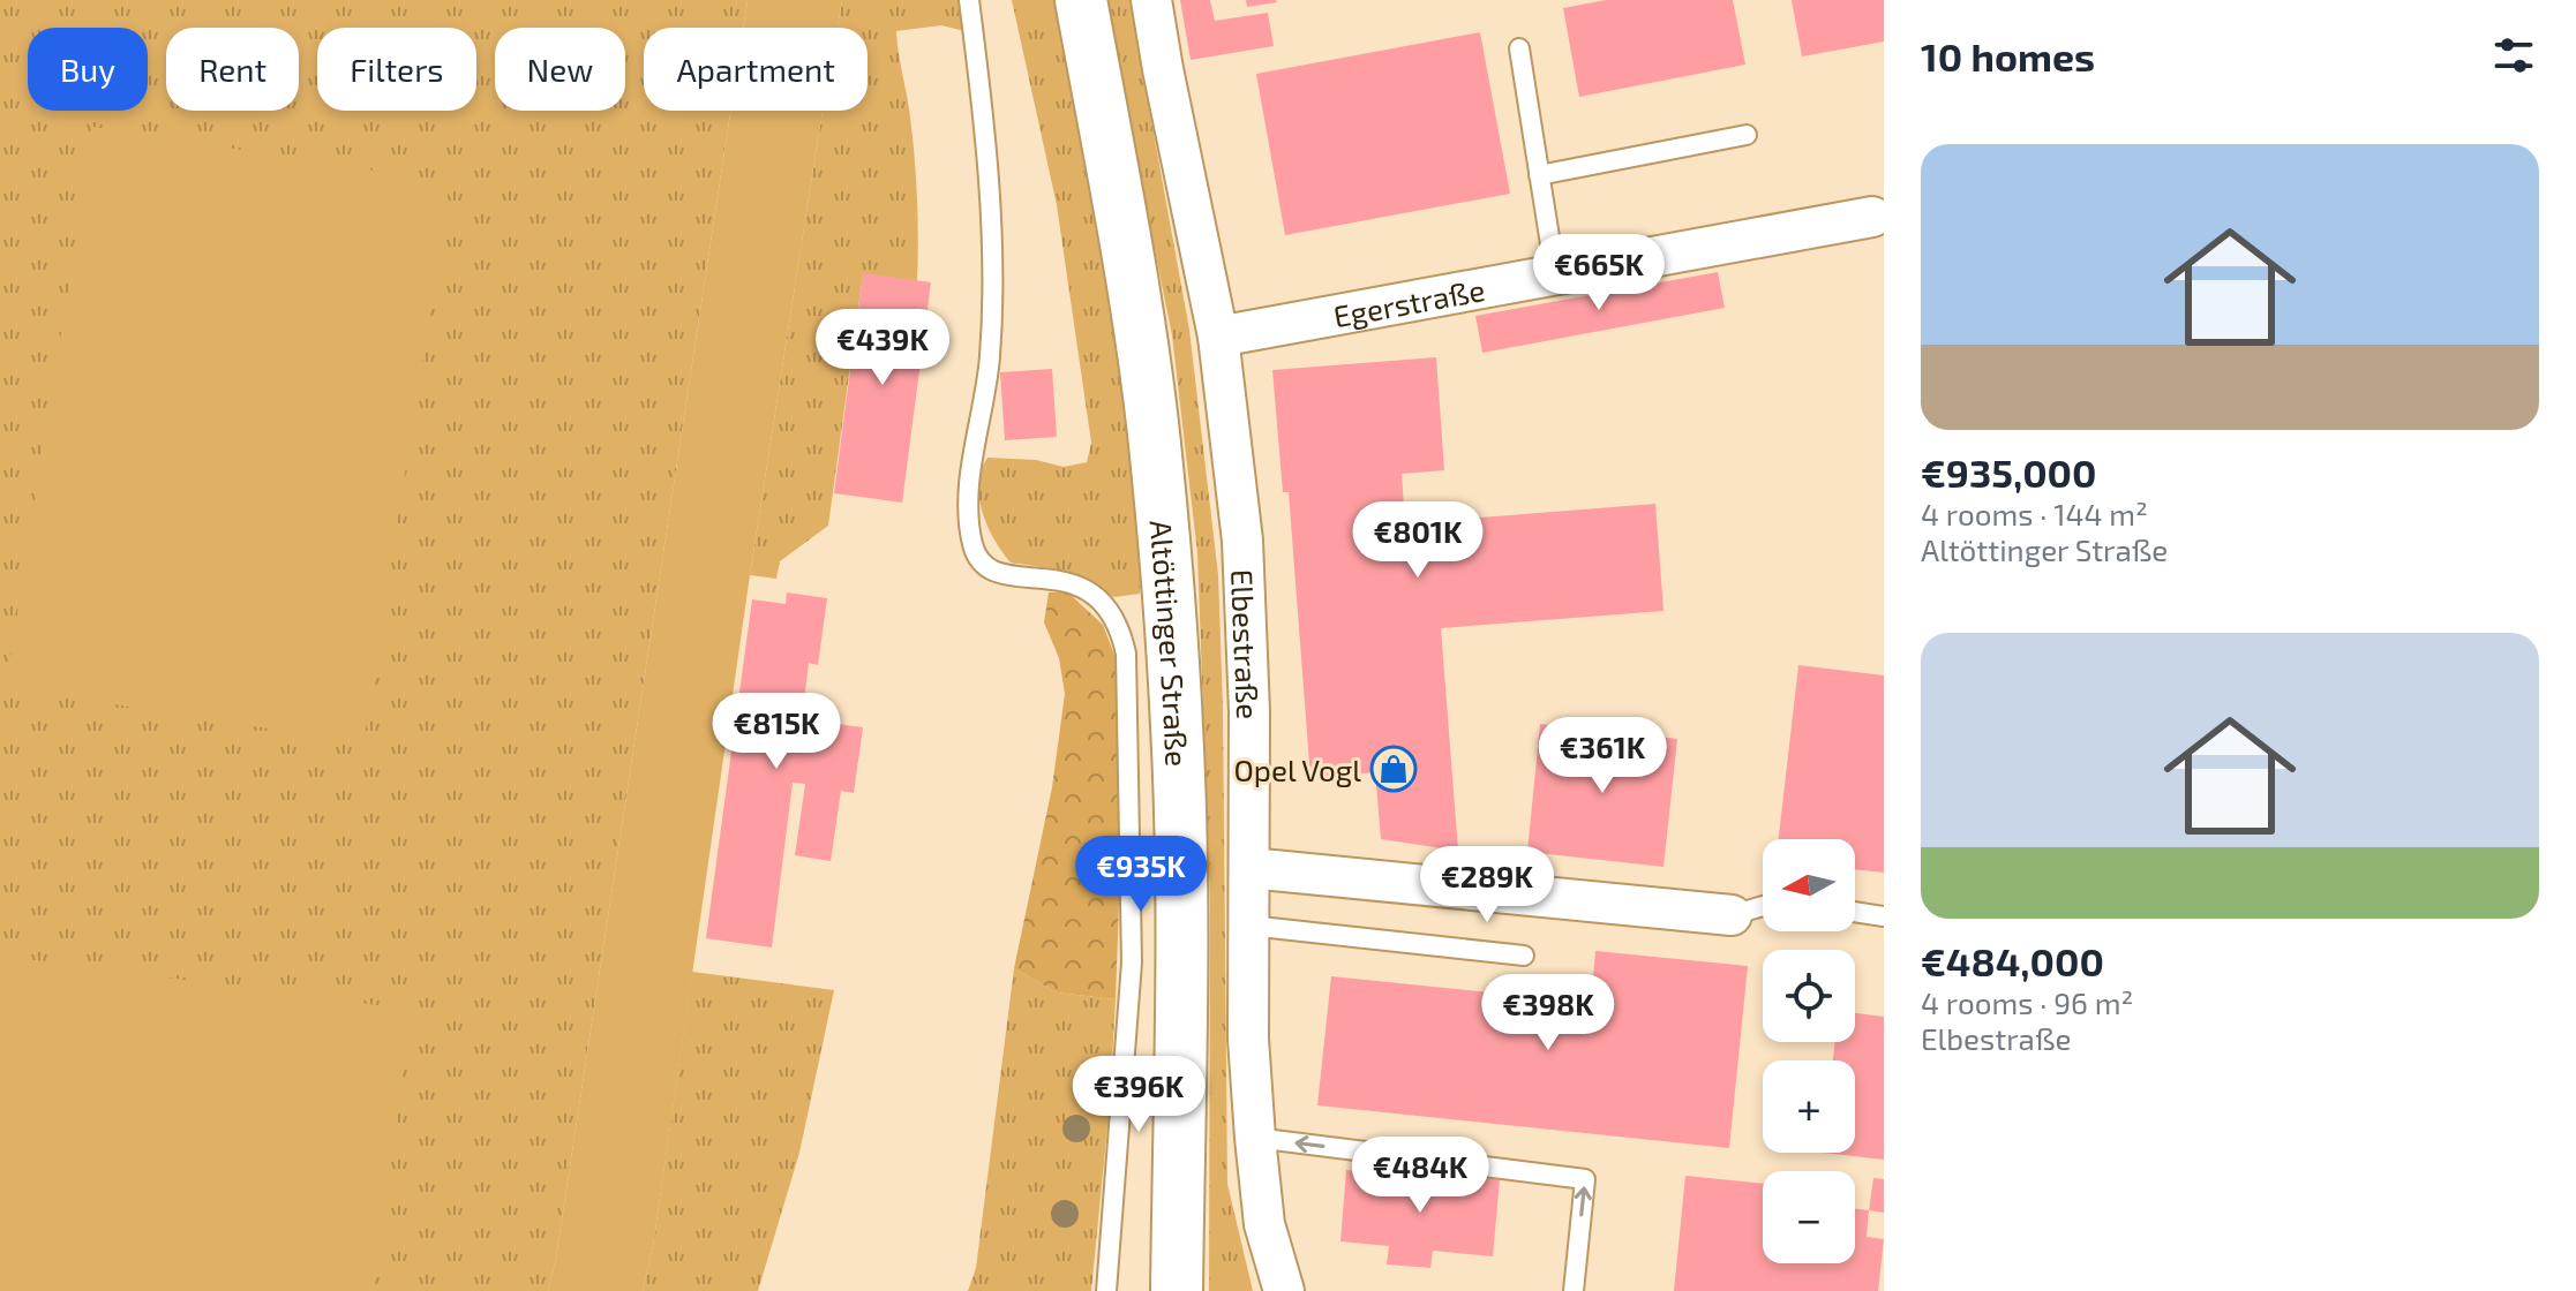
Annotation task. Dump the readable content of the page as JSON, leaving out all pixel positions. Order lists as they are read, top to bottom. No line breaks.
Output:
{"streets":{"main road":["Altöttinger Straße"],"street":["Egerstraße","Elbestraße"]},"crossings":[["Egerstraße","Elbestraße"]],"places":{"shop":["Opel Vogl"]},"north":"left","page":{"heading":"10 homes","chip":["Buy","Rent","Filters","New","Apartment"],"list":[{"name":"€935,000","note":"4 rooms · 144 m² · Altöttinger Straße"},{"name":"€484,000","note":"4 rooms · 96 m² · Elbestraße"}],"price":["€665K","€439K","€801K","€815K","€361K","€935K","€289K","€398K","€396K","€484K"],"map_buttons":["+","−"]}}
